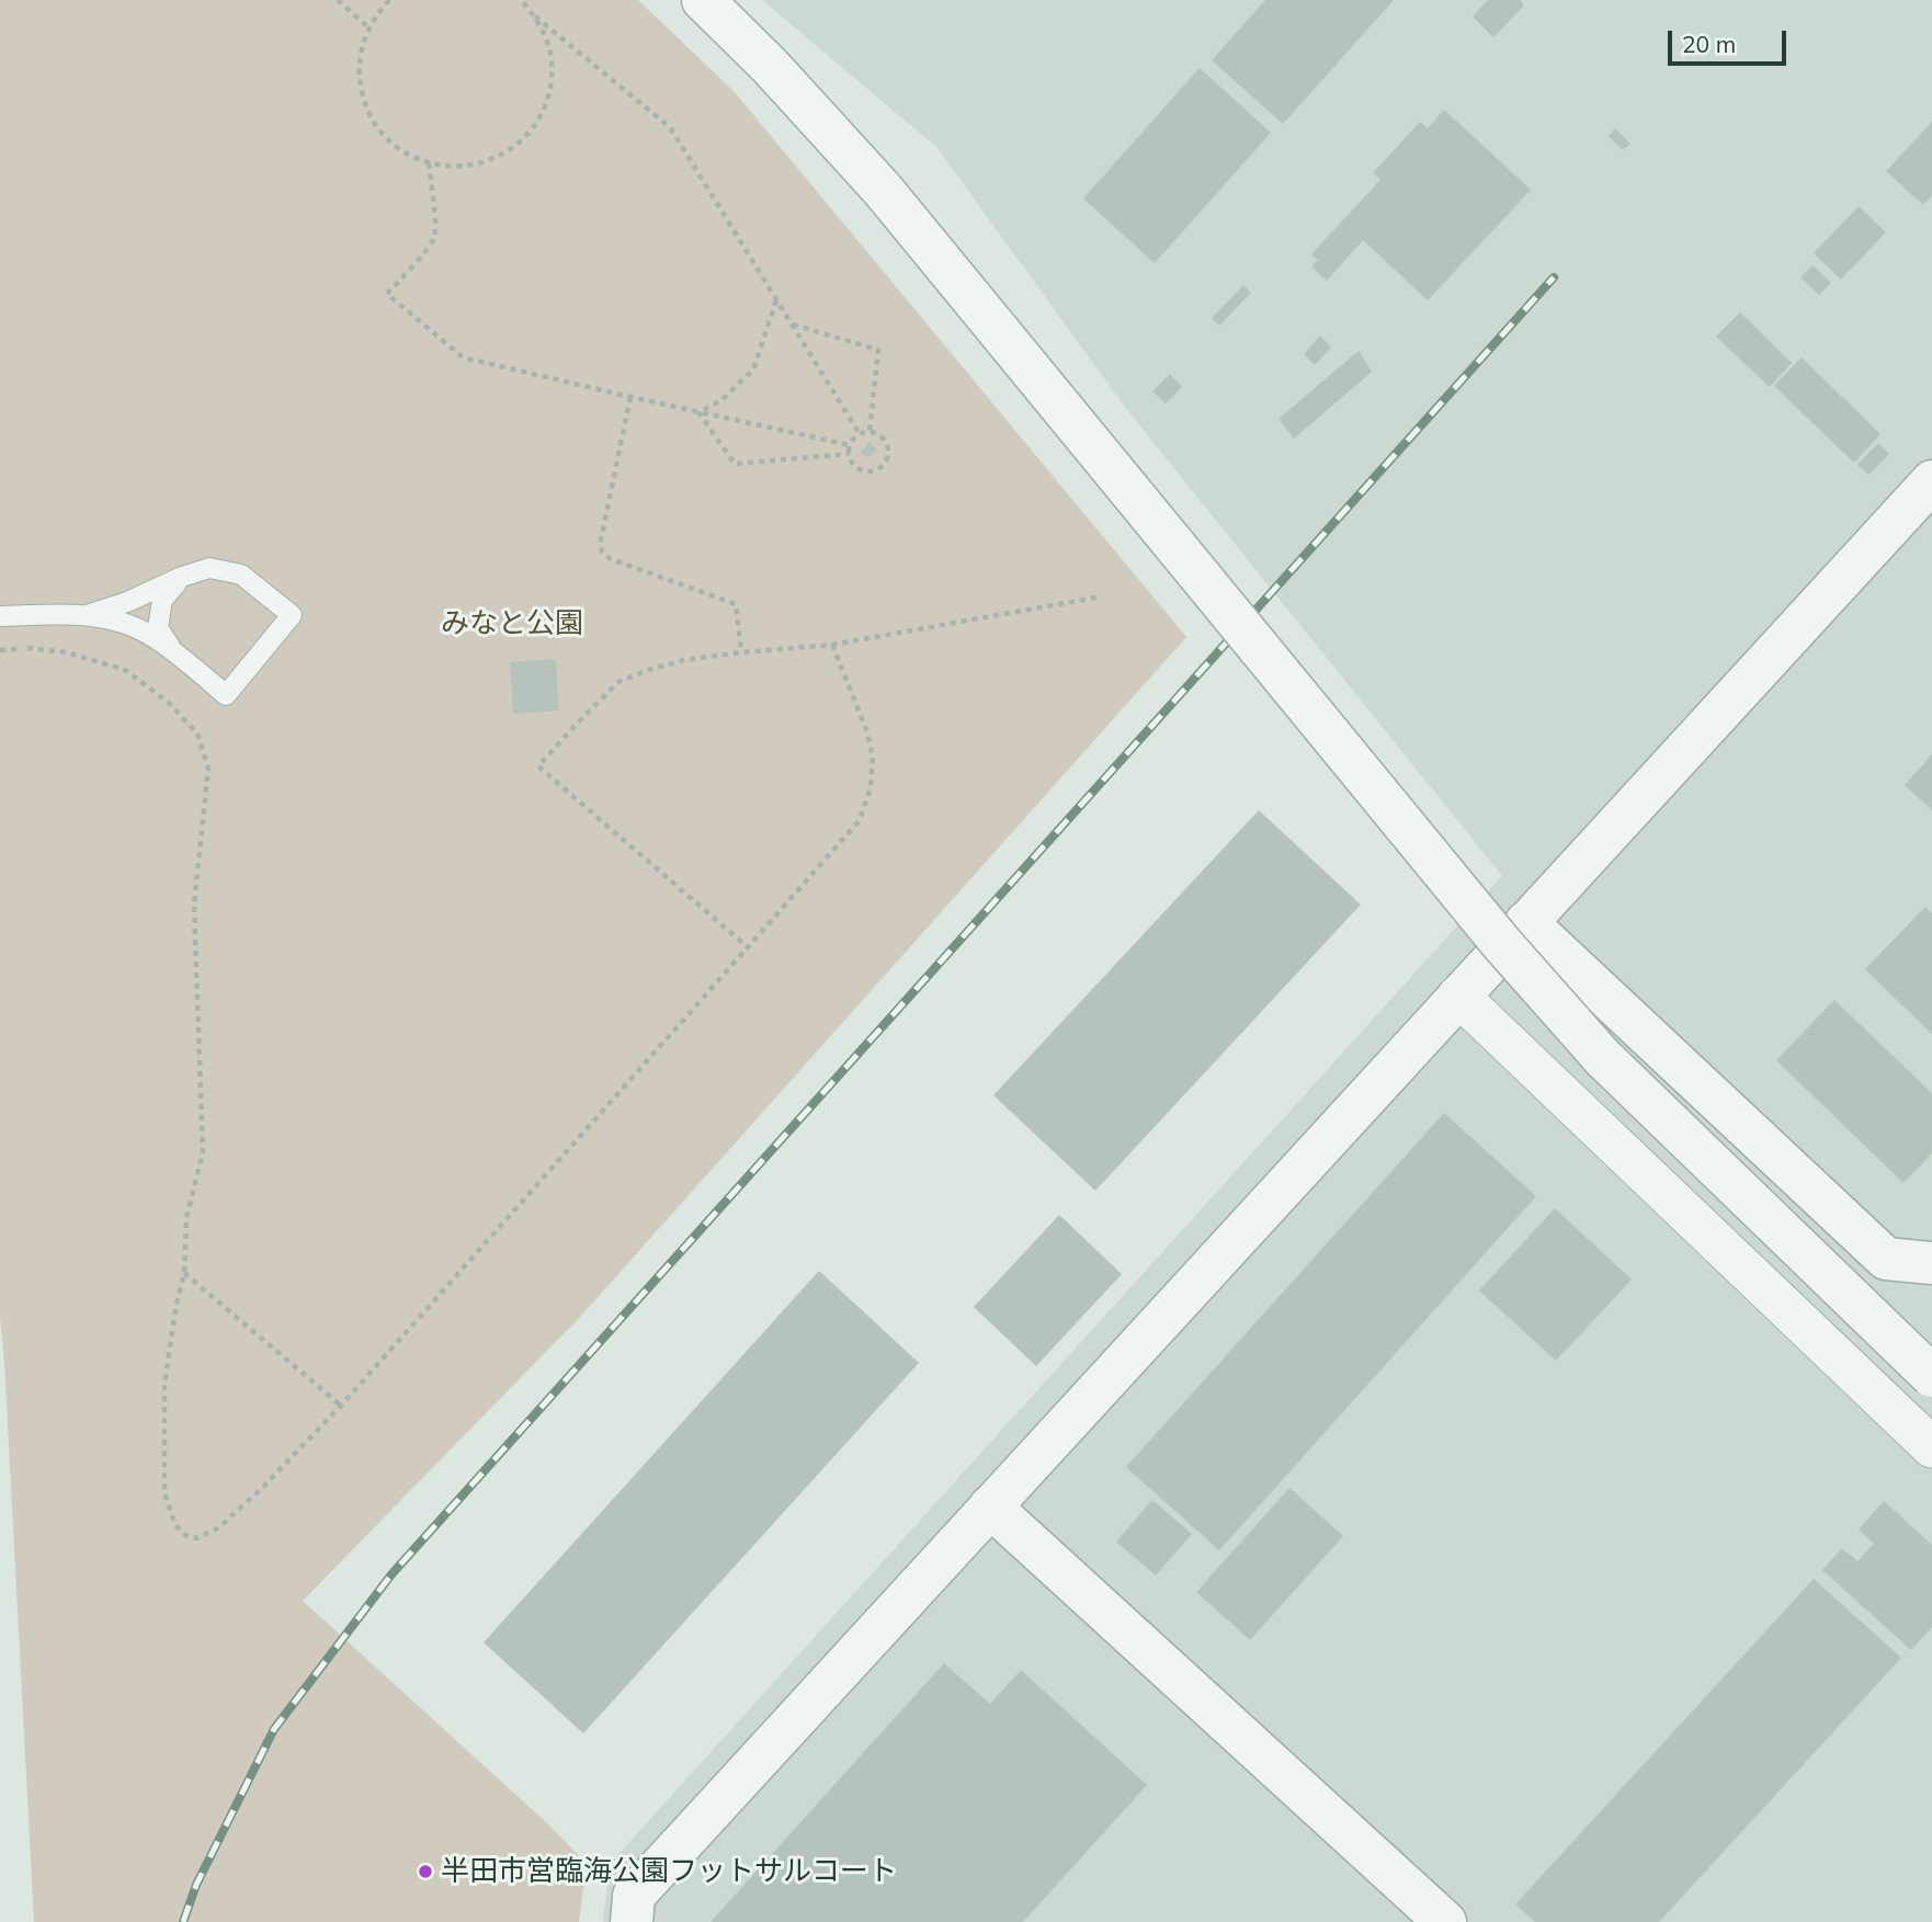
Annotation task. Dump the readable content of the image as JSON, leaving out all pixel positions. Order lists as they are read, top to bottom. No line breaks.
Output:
{"parks":["みなと公園"],"places":["半田市営臨海公園フットサルコート"],"scale_bar":"20 m"}
